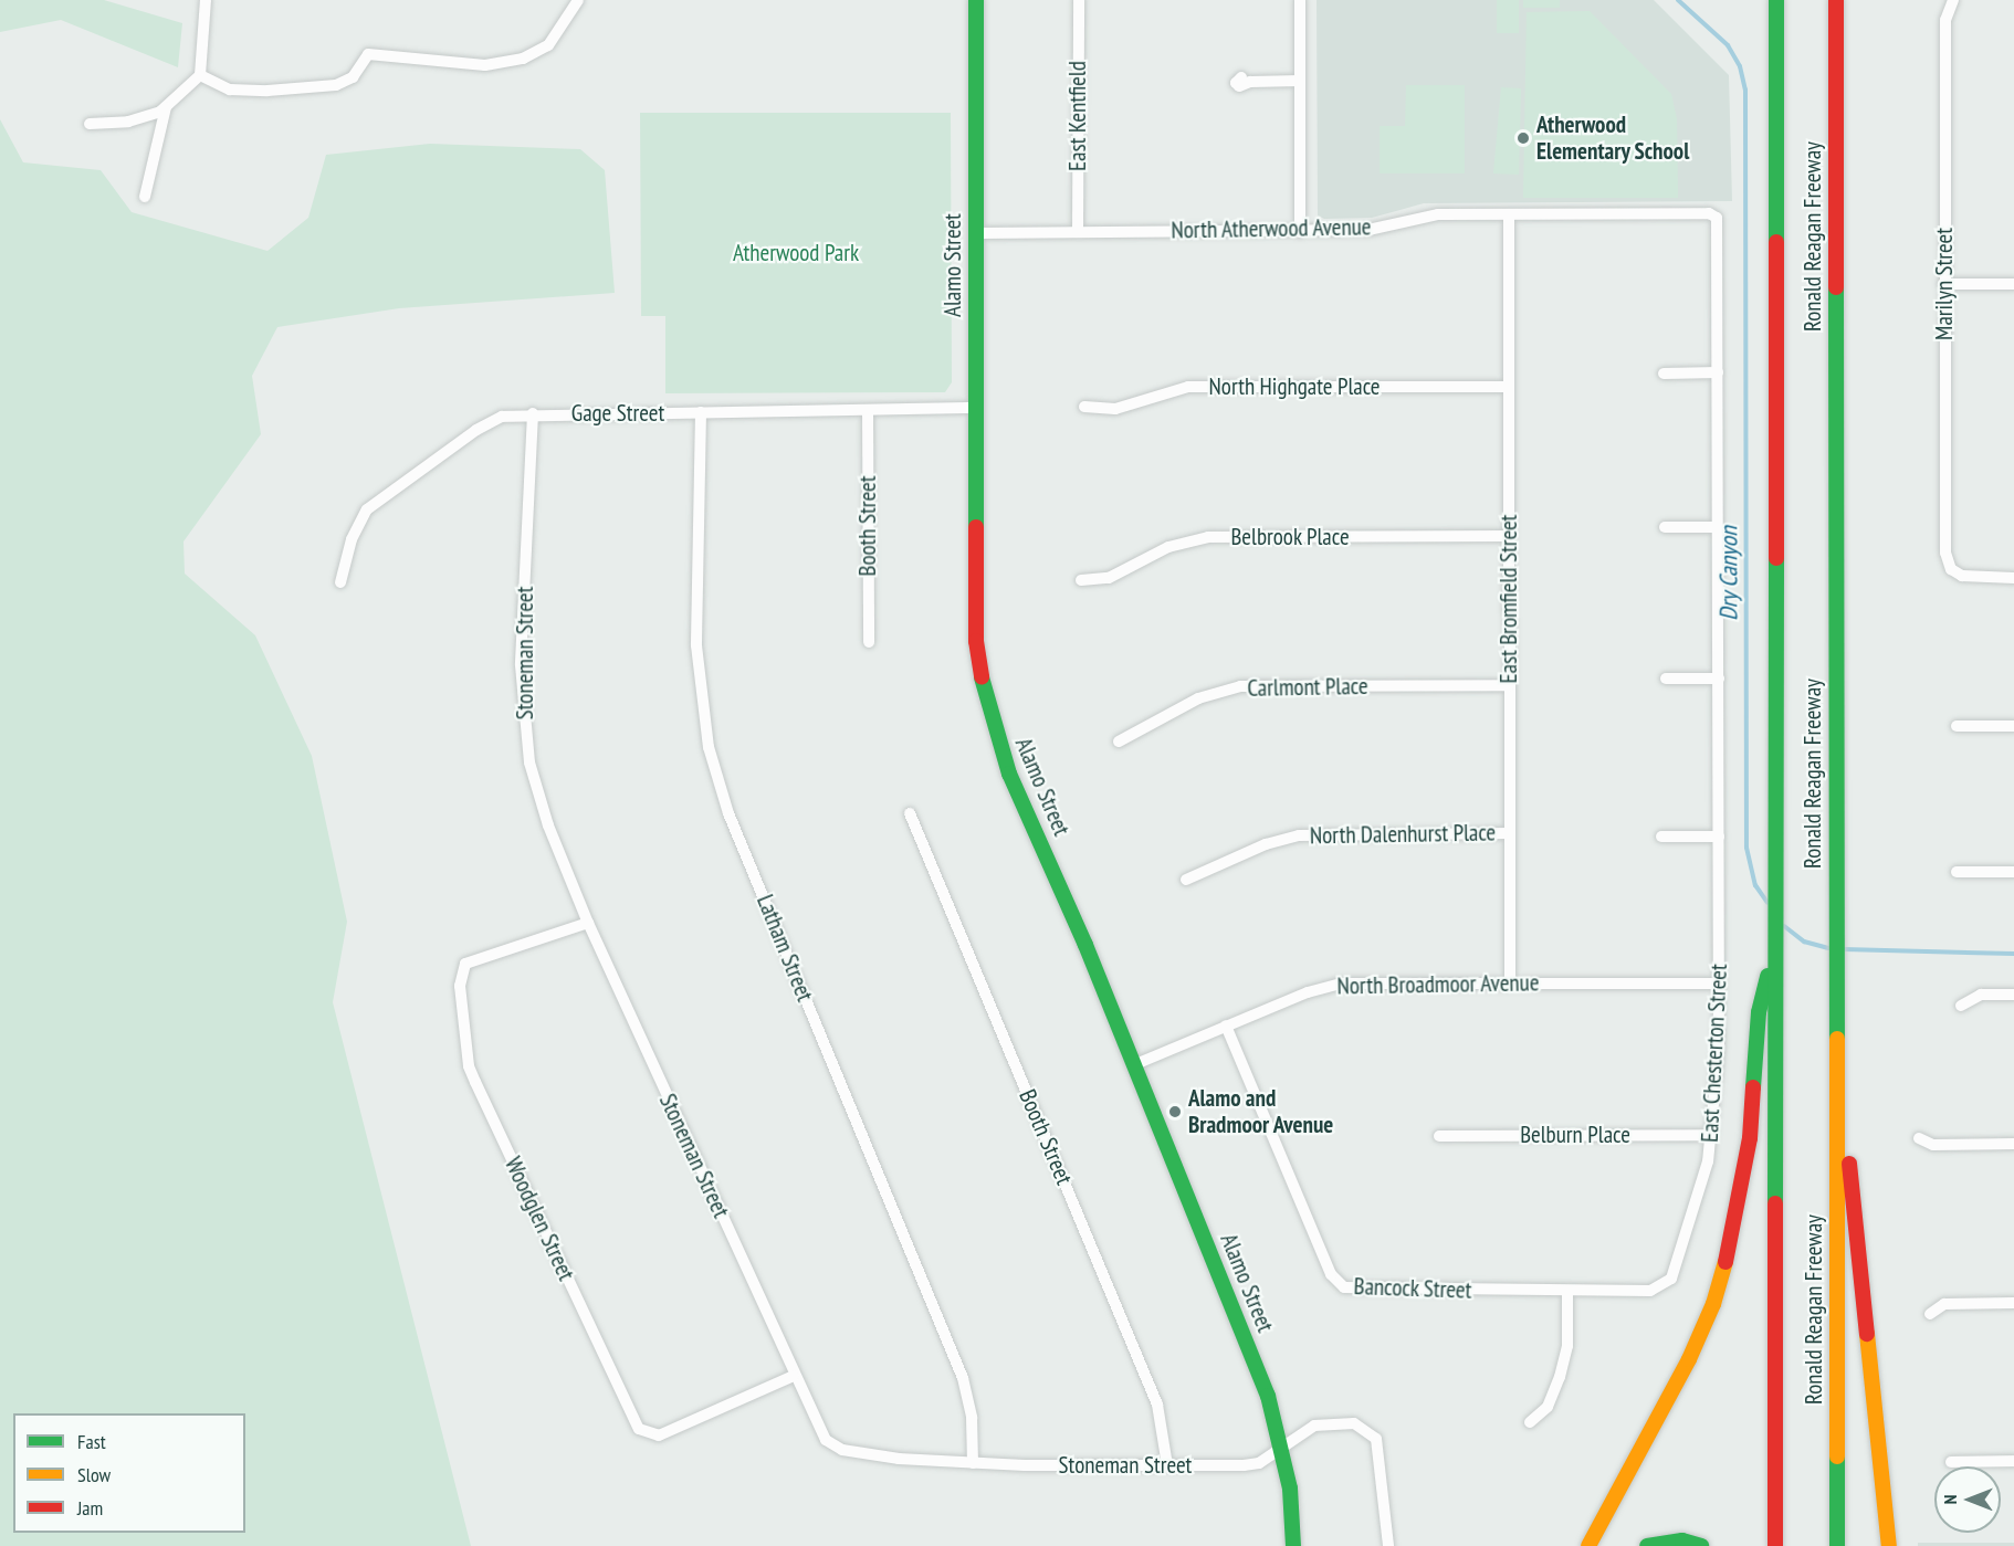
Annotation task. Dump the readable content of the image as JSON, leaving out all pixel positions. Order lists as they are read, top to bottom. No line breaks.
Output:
{"streets":{"main road":["Ronald Reagan Freeway","Alamo Street"],"street":["East Kentfield","North Atherwood Avenue","Marilyn Street","North Highgate Place","Gage Street","Booth Street","Belbrook Place","East Bromfield Street","Stoneman Street","Carlmont Place","North Dalenhurst Place","Latham Street","North Broadmoor Avenue","East Chesterton Street","Belburn Place","Woodglen Street","Bancock Street"]},"crossings":[["East Kentfield","North Atherwood Avenue"],["North Atherwood Avenue","Alamo Street"],["North Atherwood Avenue","East Bromfield Street"],["North Atherwood Avenue","East Chesterton Street"],["Alamo Street","Gage Street"],["Alamo Street","Stoneman Street"],["Alamo Street","North Broadmoor Avenue"],["North Highgate Place","East Bromfield Street"],["Gage Street","Booth Street"],["Gage Street","Stoneman Street"],["Gage Street","Latham Street"],["Booth Street","Stoneman Street"],["Belbrook Place","East Bromfield Street"],["East Bromfield Street","Carlmont Place"],["East Bromfield Street","North Dalenhurst Place"],["East Bromfield Street","North Broadmoor Avenue"],["Stoneman Street","Latham Street"],["Stoneman Street","Woodglen Street"],["North Broadmoor Avenue","East Chesterton Street"],["North Broadmoor Avenue","Bancock Street"],["East Chesterton Street","Belburn Place"],["East Chesterton Street","Bancock Street"]],"water":["Dry Canyon"],"parks":["Atherwood Park"],"places":["Atherwood Elementary School","Alamo and Bradmoor Avenue"],"legend":["Fast","Slow","Jam"],"north":"left"}
